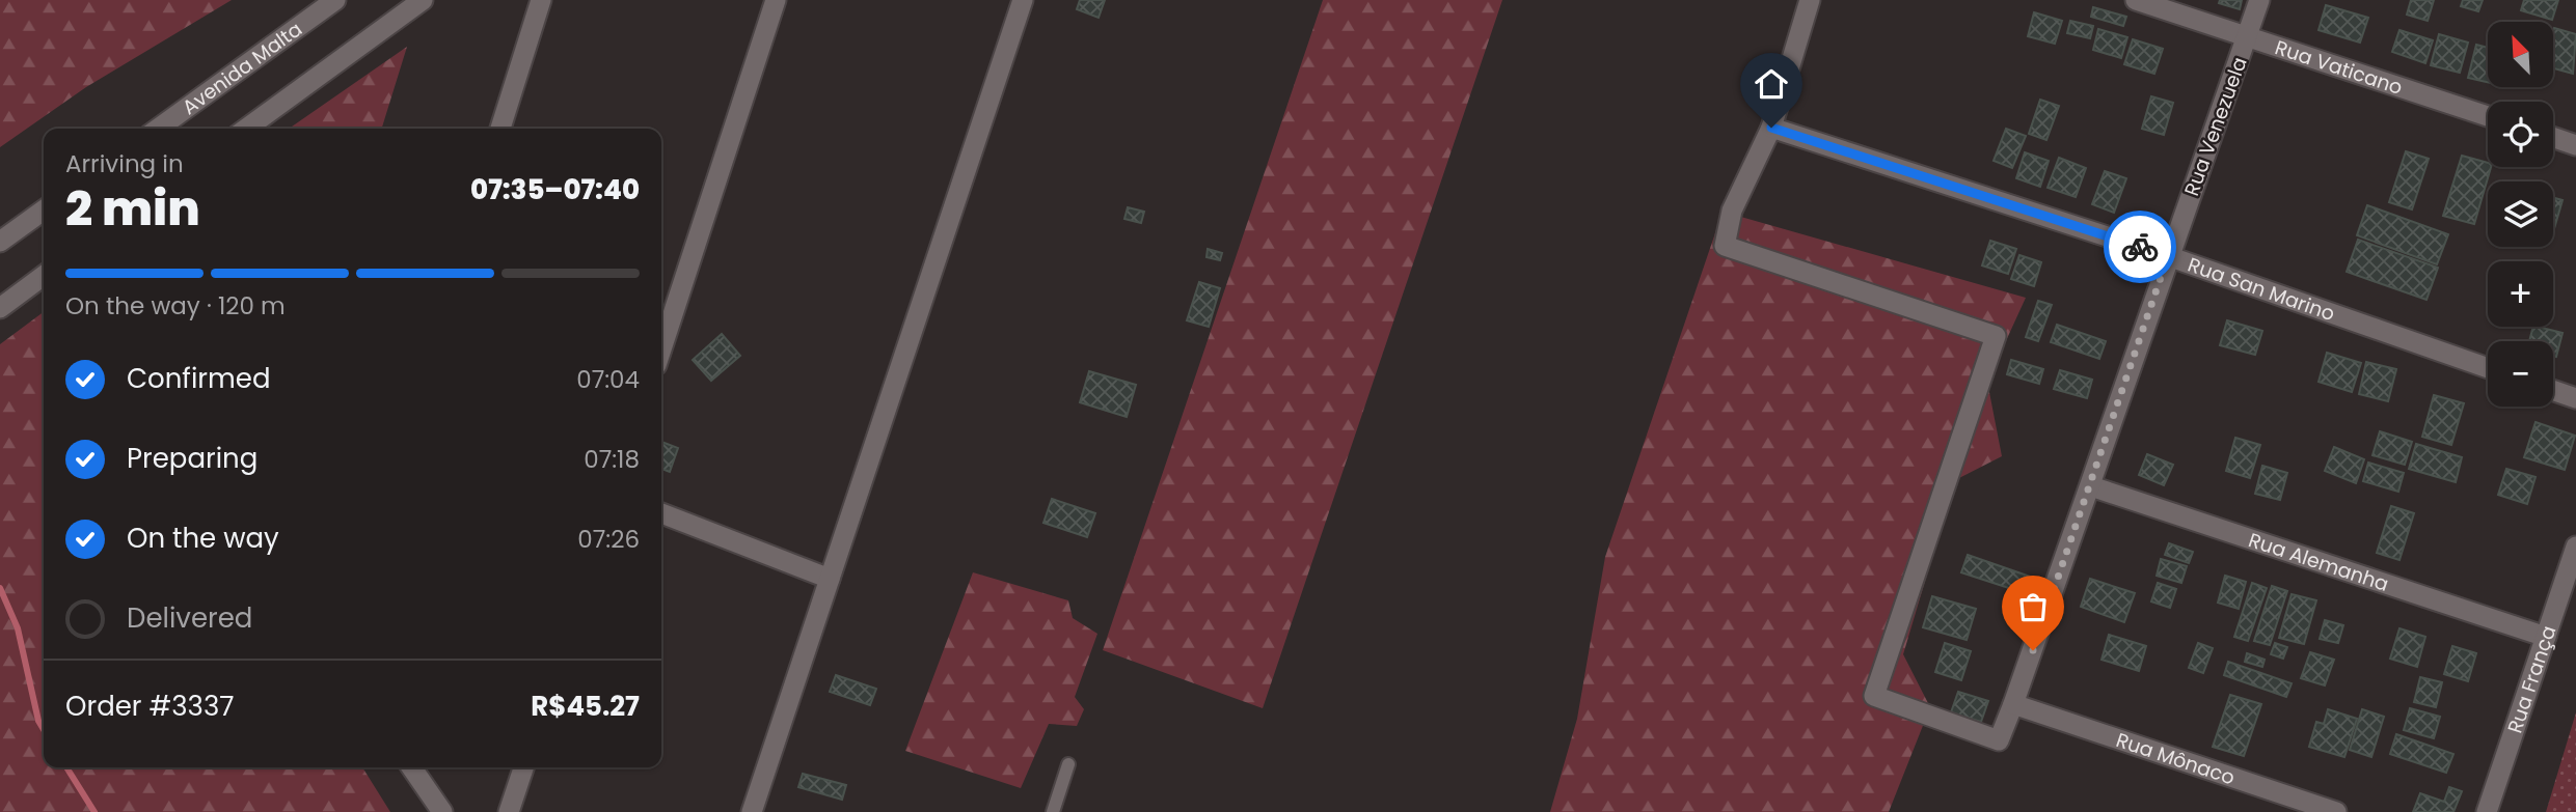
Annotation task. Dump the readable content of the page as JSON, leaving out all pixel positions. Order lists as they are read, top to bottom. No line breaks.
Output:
{"streets":{"street":["Avenida Malta","Rua Vaticano","Rua Venezuela","Rua San Marino","Rua Alemanha","Rua França","Rua Mônaco"]},"crossings":[["Rua Vaticano","Rua Venezuela"],["Rua Venezuela","Rua San Marino"],["Rua Venezuela","Rua Alemanha"],["Rua Venezuela","Rua Mônaco"],["Rua Alemanha","Rua França"]],"north":"top left","page":{"map_buttons":["+","−"],"heading":["2 min","Arriving in","07:35–07:40"],"panel":["Order #3337","R$45.27"],"bar":"On the way · 120 m","list":[["Confirmed","07:04"],["Preparing","07:18"],["On the way","07:26"],"Delivered"]}}
